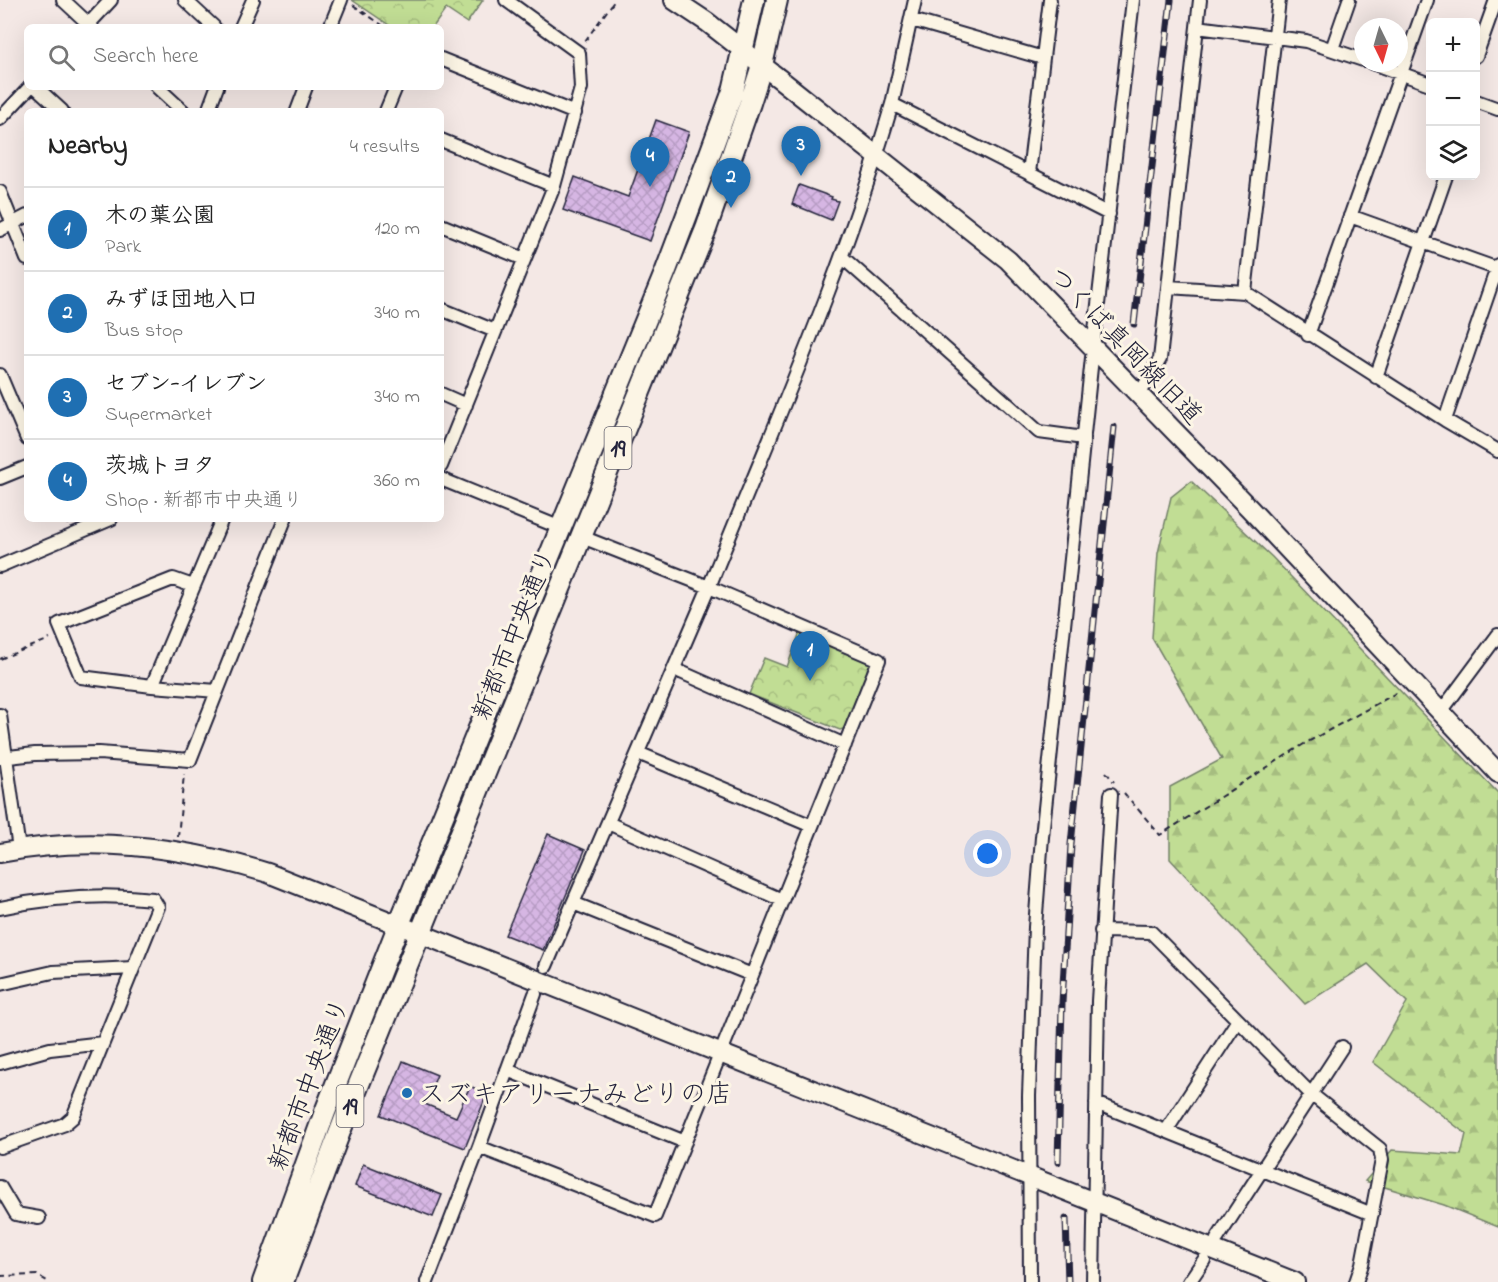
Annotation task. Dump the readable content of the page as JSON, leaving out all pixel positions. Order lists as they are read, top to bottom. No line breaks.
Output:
{"streets":{"main road":["19","新都市中央通り"],"street":["つくば真岡線旧道"]},"crossings":[["つくば真岡線旧道","新都市中央通り"]],"places":["スズキアリーナみどりの店"],"north":"bottom","page":{"map_buttons":["+","−"],"search":"Search here","heading":["Nearby","4 results"],"pins":["3","4","2","1"],"list":[{"mark":"1","name":"木の葉公園","note":"Park","value":"120 m"},{"mark":"2","name":"みずほ団地入口","note":"Bus stop","value":"340 m"},{"mark":"3","name":"セブン-イレブン","note":"Supermarket","value":"340 m"},{"mark":"4","name":"茨城トヨタ","note":"Shop · 新都市中央通り","value":"360 m"}]}}
